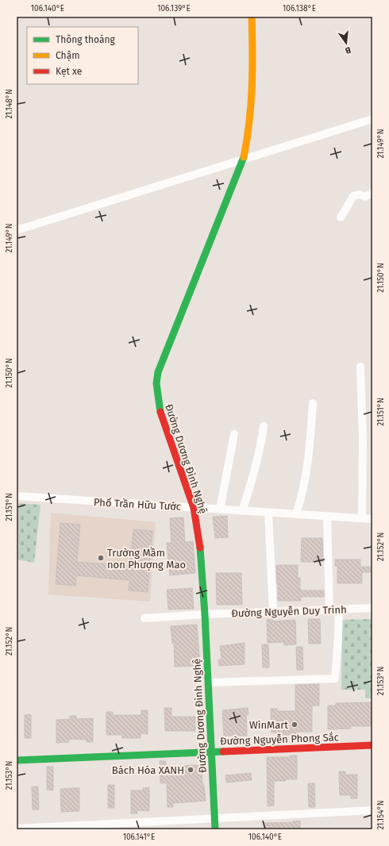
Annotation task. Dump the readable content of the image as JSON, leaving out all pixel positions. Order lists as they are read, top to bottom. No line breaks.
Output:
{"streets":{"main road":["Đường Dương Đình Nghệ","Đường Nguyễn Phong Sắc"],"street":["Phố Trần Hữu Tước","Đường Nguyễn Duy Trinh"]},"crossings":[["Đường Dương Đình Nghệ","Phố Trần Hữu Tước"],["Đường Dương Đình Nghệ","Đường Nguyễn Duy Trinh"],["Đường Dương Đình Nghệ","Đường Nguyễn Phong Sắc"]],"places":["Trường Mầm non Phượng Mao","WinMart","Bách Hóa XANH"],"legend":["Thông thoáng","Chậm","Kẹt xe"],"north":"bottom","coordinates":["106.140°E","106.139°E","106.138°E","21.148°N","21.149°N","21.150°N","21.151°N","21.152°N","21.153°N","21.154°N","106.141°E"]}
